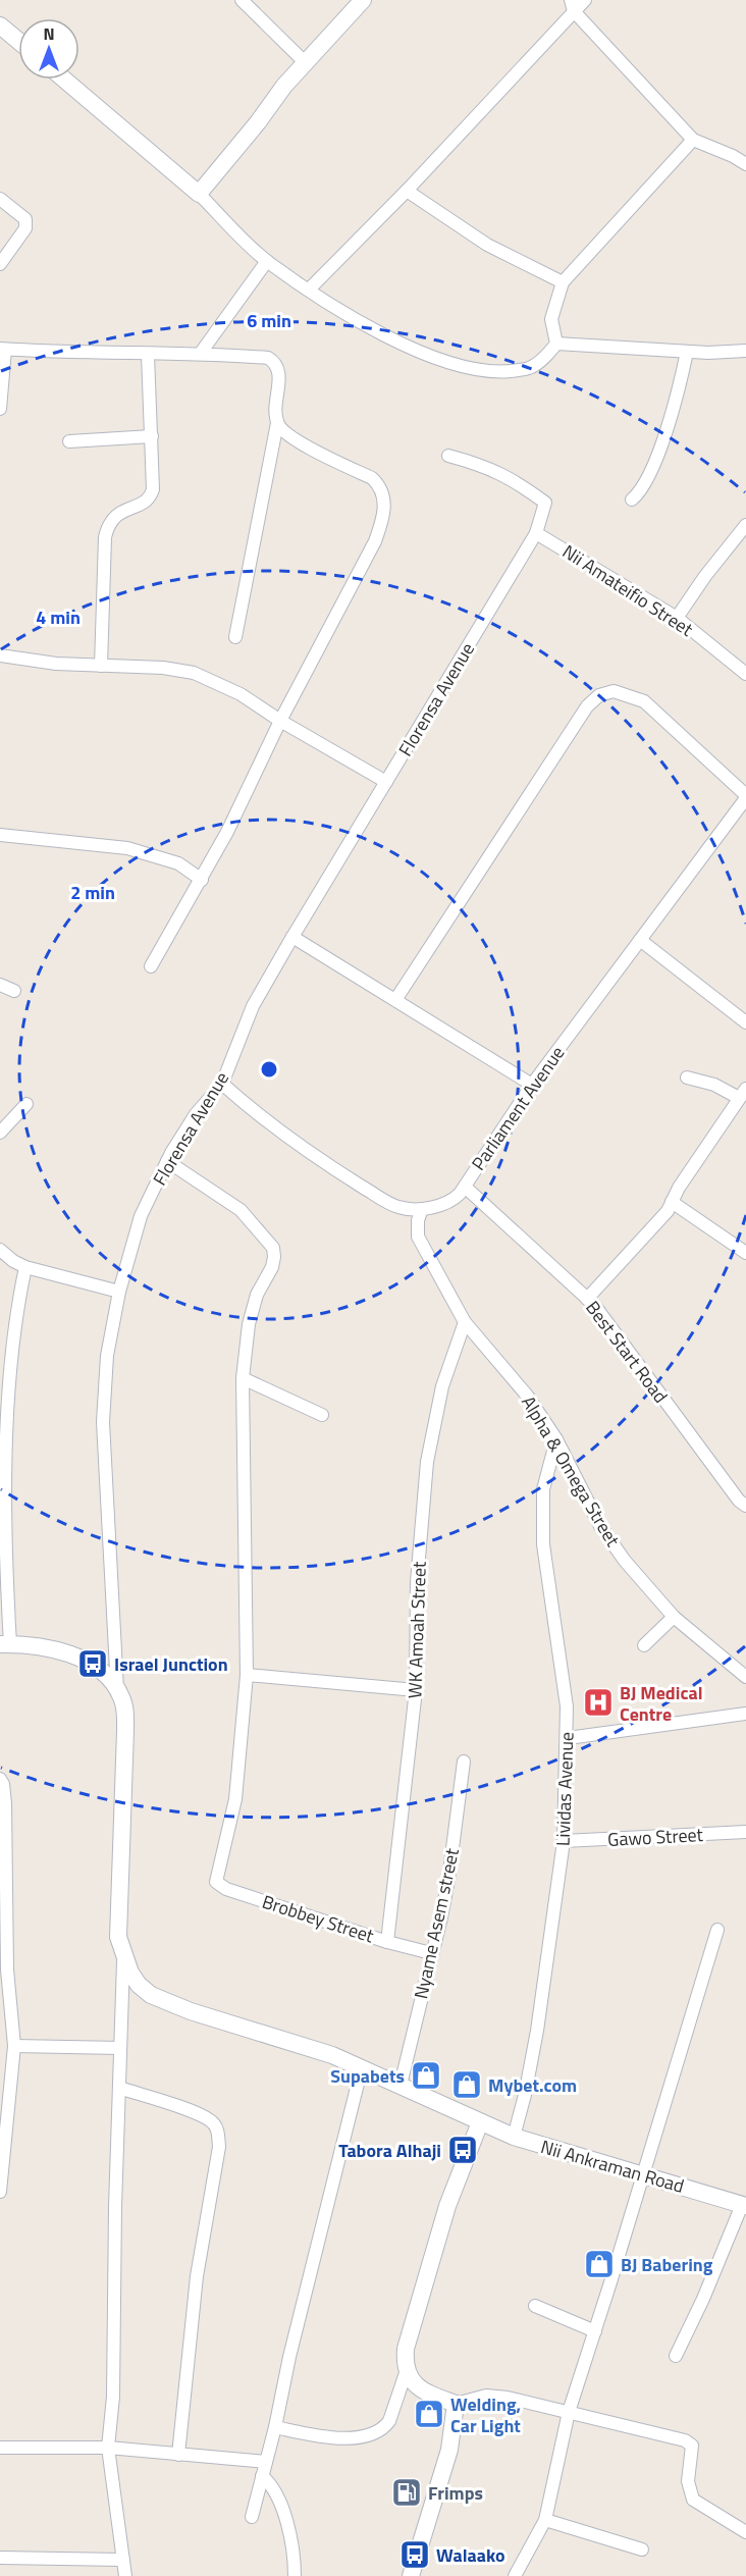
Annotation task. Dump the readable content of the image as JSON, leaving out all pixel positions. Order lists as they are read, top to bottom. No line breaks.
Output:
{"streets":{"street":["Nii Amateifio Street","Florensa Avenue","Parliament Avenue","Best Start Road","Alpha & Omega Street","WK Amoah Street","Lividas Avenue","Gawo Street","Brobbey Street","Nyame Asem street","Nii Ankraman Road"]},"crossings":[["Nii Amateifio Street","Florensa Avenue"],["Florensa Avenue","Parliament Avenue"],["Florensa Avenue","Nii Ankraman Road"],["Parliament Avenue","Best Start Road"],["Parliament Avenue","Alpha & Omega Street"],["Alpha & Omega Street","WK Amoah Street"],["Alpha & Omega Street","Lividas Avenue"],["WK Amoah Street","Brobbey Street"],["Lividas Avenue","Gawo Street"],["Lividas Avenue","Nii Ankraman Road"],["Brobbey Street","Nyame Asem street"],["Nyame Asem street","Nii Ankraman Road"]],"places":{"bus stop":["Israel Junction","Tabora Alhaji","Walaako"],"hospital":["BJ Medical Centre"],"shop":["Supabets","Mybet.com","BJ Babering","Welding, Car Light"],"fuel station":["Frimps"]},"north":"top","rings":["6 min","4 min","2 min"]}
